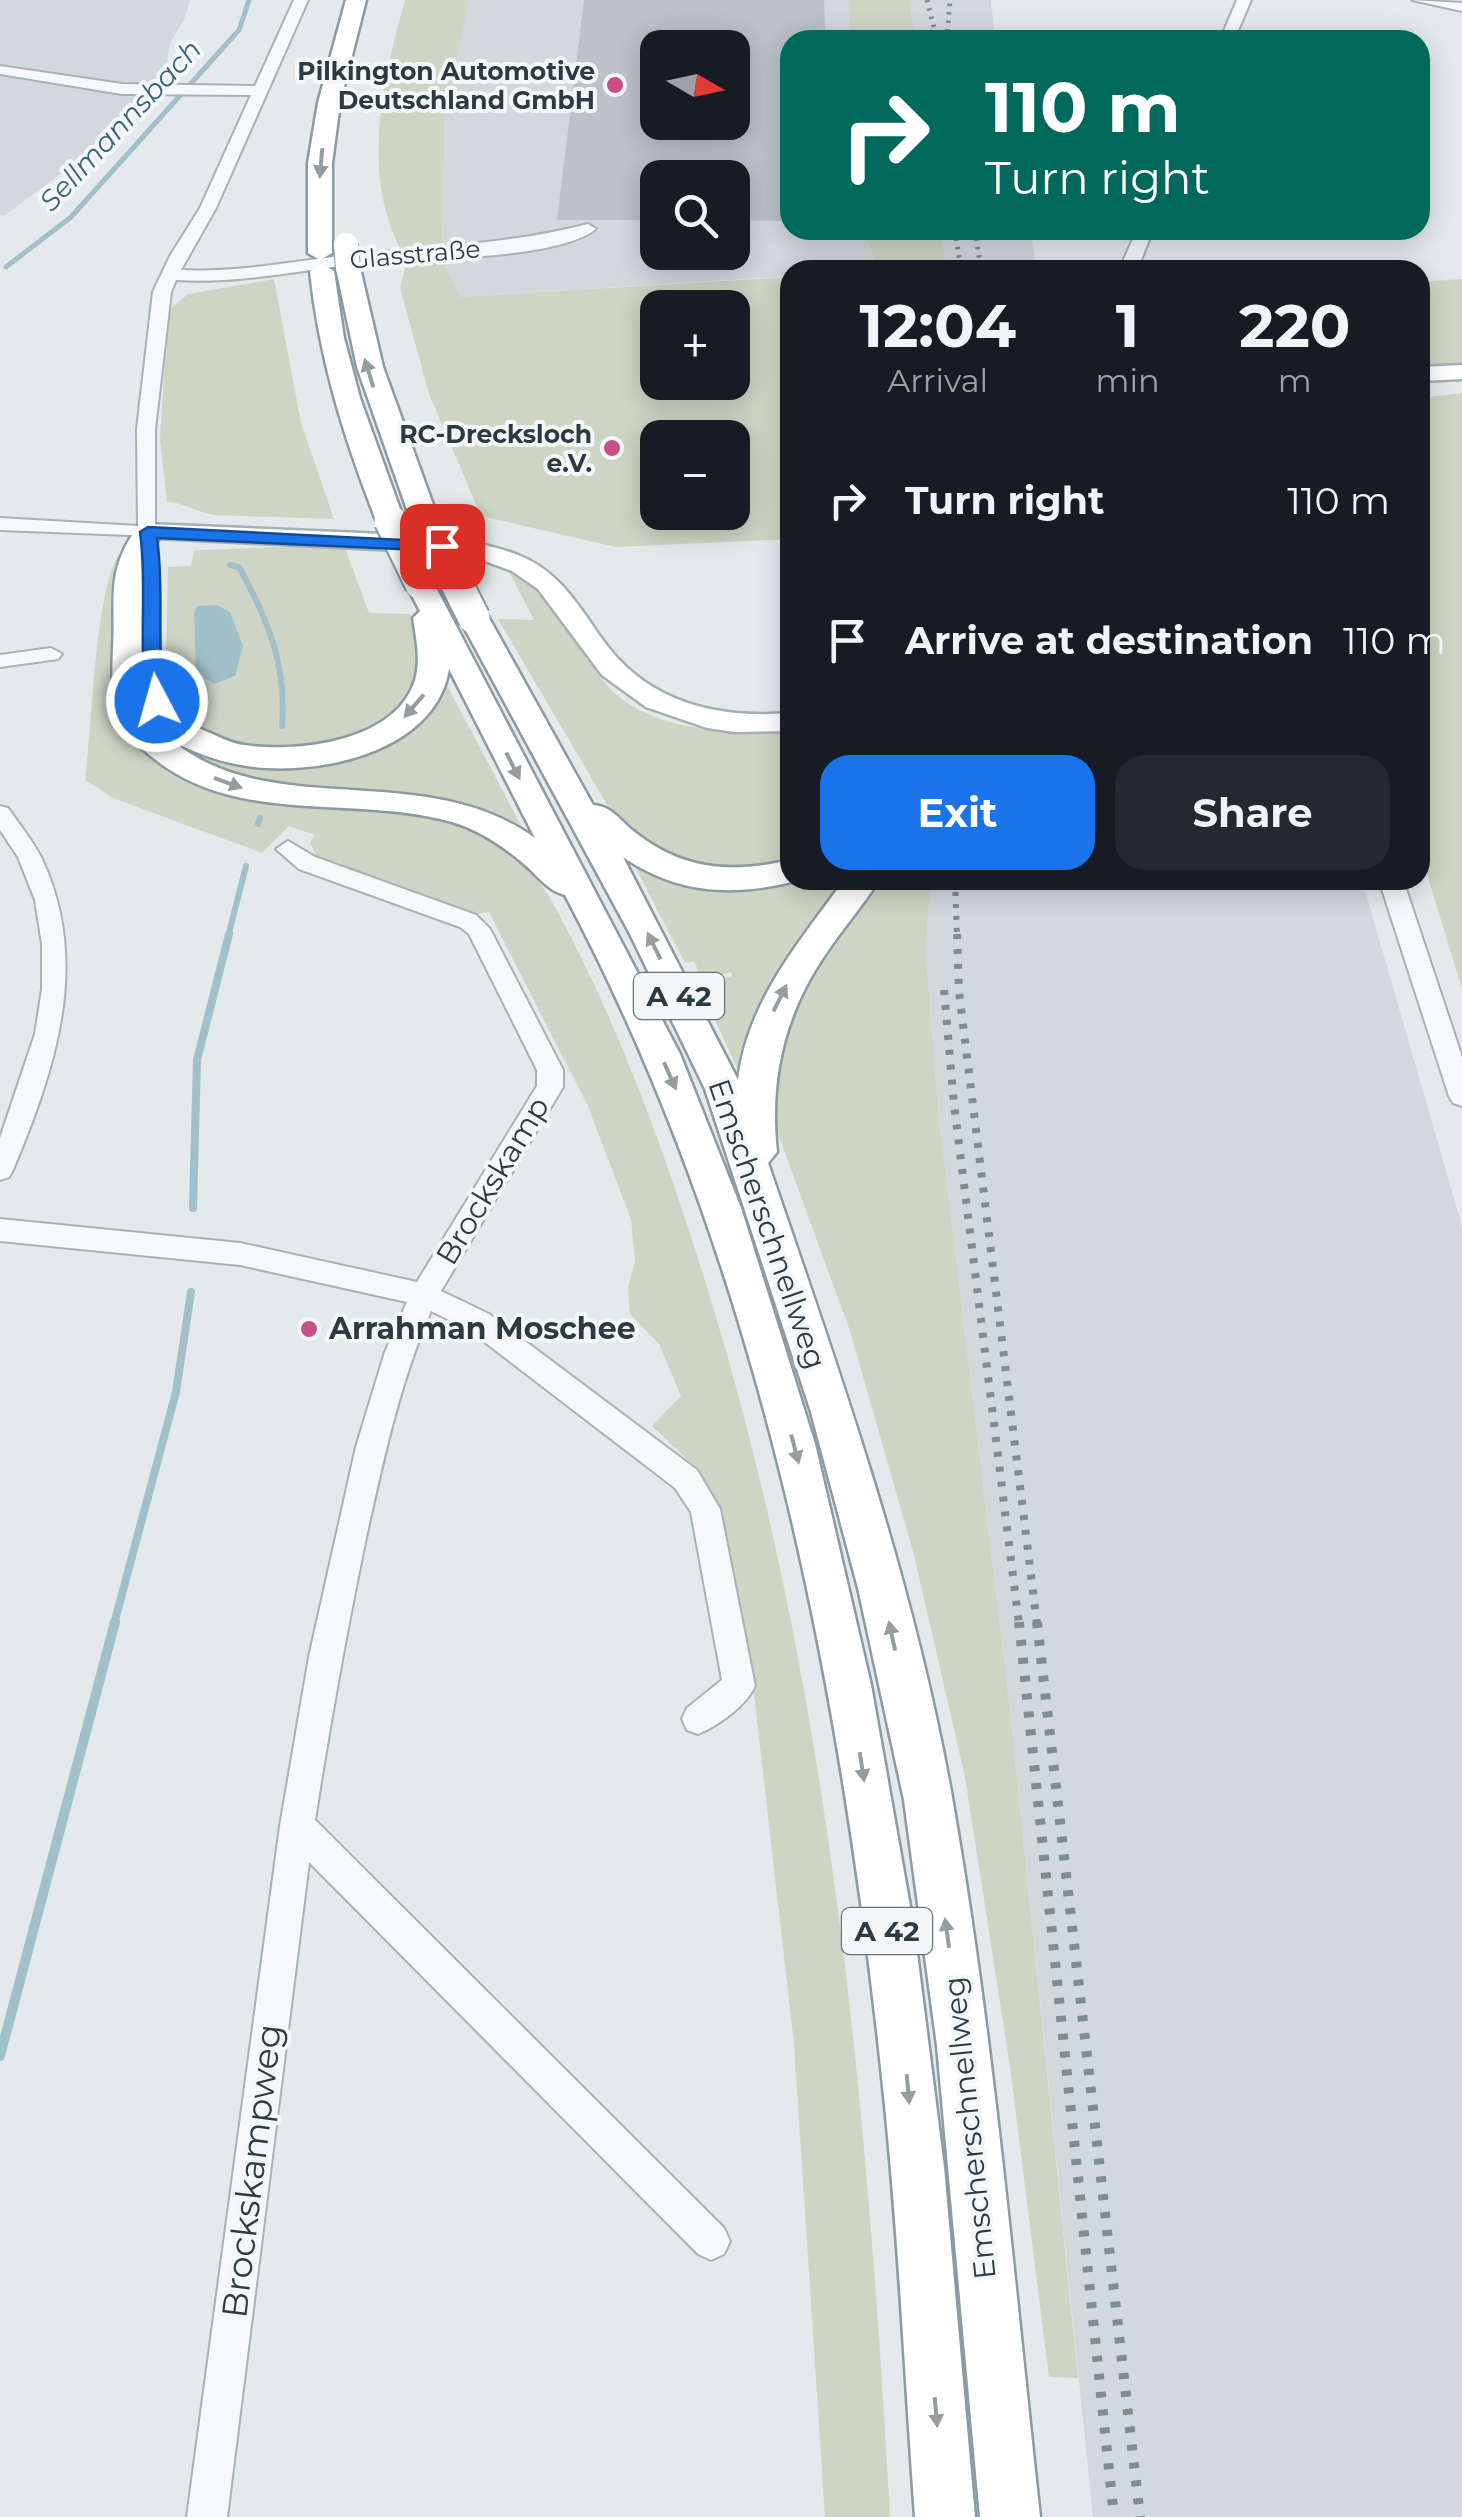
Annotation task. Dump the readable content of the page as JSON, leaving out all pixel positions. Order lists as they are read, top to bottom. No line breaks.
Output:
{"streets":{"highway":["A 42","Emscherschnellweg"],"street":["Glasstraße","Brockskamp","Brockskampweg"]},"crossings":[["Brockskamp","Brockskampweg"]],"water":["Sellmannsbach"],"places":["Pilkington Automotive Deutschland GmbH","RC-Drecksloch e.V.","Arrahman Moschee"],"north":"right","page":{"map_buttons":["+","−"],"turn":["110 m","Turn right"],"eta":["12:04","Arrival","1","min","220","m"],"list":[{"name":"Turn right","value":"110 m"},{"name":"Arrive at destination","value":"110 m"}],"buttons":["Exit","Share"]}}
